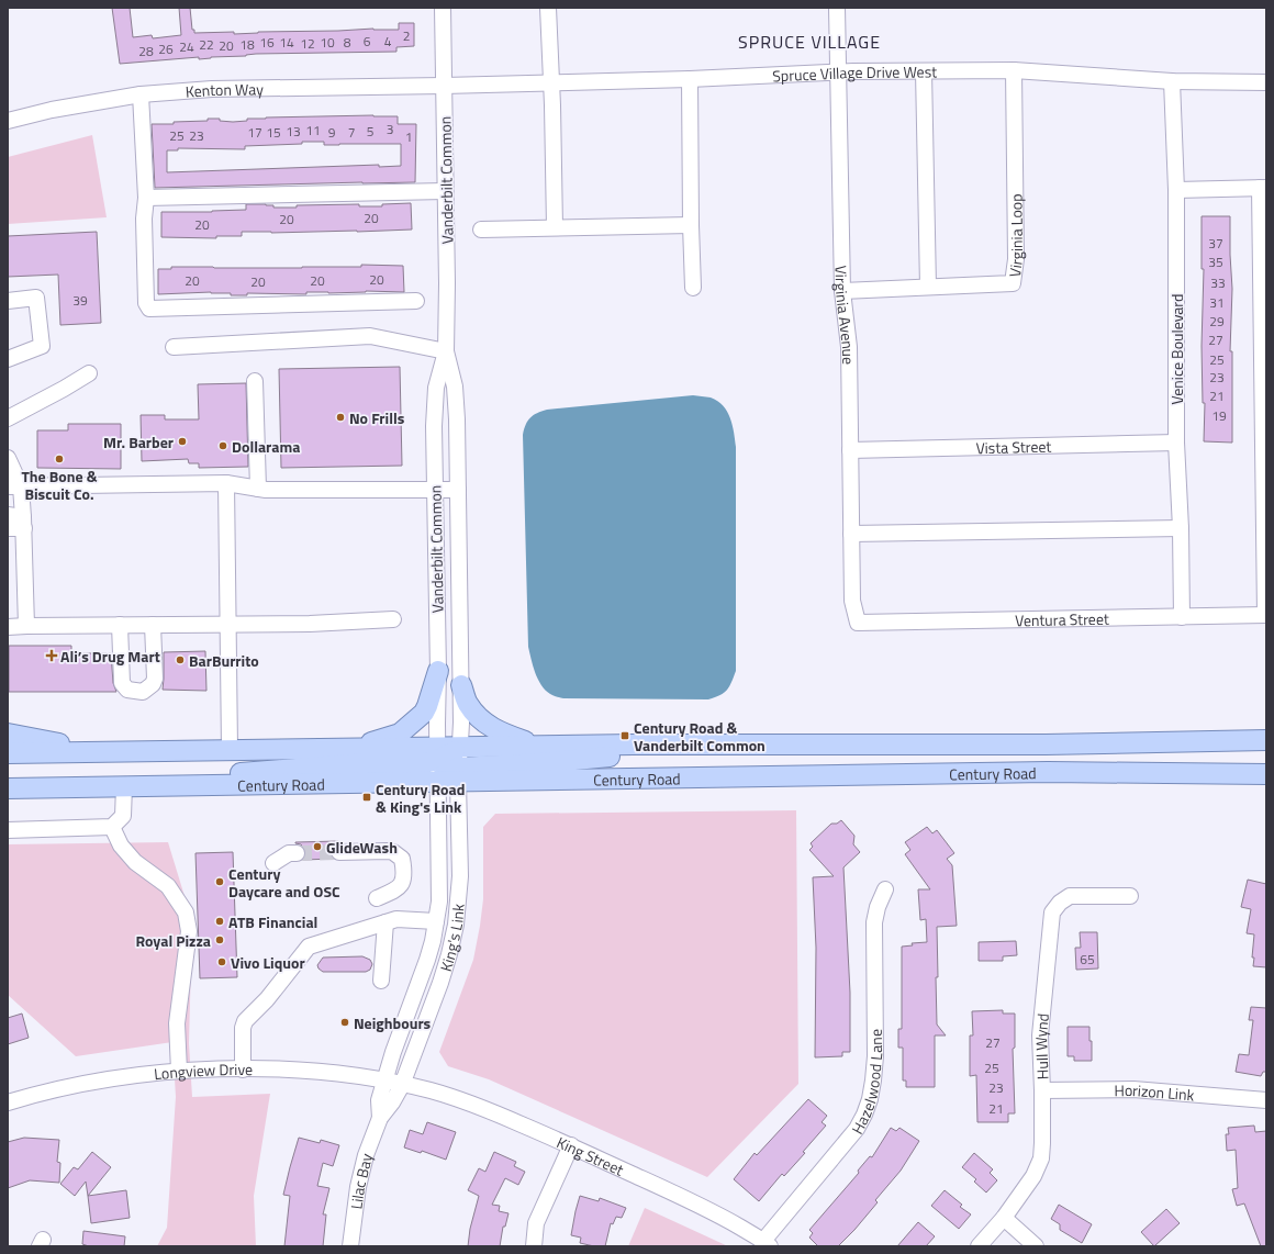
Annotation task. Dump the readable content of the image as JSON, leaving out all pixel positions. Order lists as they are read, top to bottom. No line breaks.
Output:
{"streets":{"main road":["Century Road"],"street":["Spruce Village Drive West","Kenton Way","Vanderbilt Common","Virginia Loop","Virginia Avenue","Venice Boulevard","Vista Street","Ventura Street","King's Link","Hull Wynd","Longview Drive","Hazelwood Lane","Horizon Link","King Street","Lilac Bay"]},"crossings":[["Spruce Village Drive West","Kenton Way"],["Spruce Village Drive West","Vanderbilt Common"],["Spruce Village Drive West","Virginia Loop"],["Spruce Village Drive West","Virginia Avenue"],["Spruce Village Drive West","Venice Boulevard"],["Kenton Way","Vanderbilt Common"],["Vanderbilt Common","Century Road"],["Vanderbilt Common","King's Link"],["Virginia Loop","Virginia Avenue"],["Virginia Avenue","Vista Street"],["Virginia Avenue","Ventura Street"],["Venice Boulevard","Vista Street"],["Venice Boulevard","Ventura Street"],["Century Road","King's Link"],["King's Link","Longview Drive"],["King's Link","King Street"],["King's Link","Lilac Bay"],["Hull Wynd","Horizon Link"],["Longview Drive","King Street"],["Longview Drive","Lilac Bay"],["Hazelwood Lane","King Street"],["King Street","Lilac Bay"]],"districts":["SPRUCE VILLAGE"],"places":{"other":["No Frills","Mr. Barber","Dollarama","The Bone & Biscuit Co.","BarBurrito","GlideWash","Century Daycare and OSC","ATB Financial","Royal Pizza","Vivo Liquor","Neighbours"],"health":["Ali’s Drug Mart"],"transit":["Century Road & Vanderbilt Common","Century Road & King's Link"]},"house_numbers":["2","6","4","16","14","10","8","12","22","18","20","24","26","28","3","11","13","5","17","15","9","7","25","23","1","20","20","20","37","35","20","20","20","20","33","39","31","29","27","25","23","21","19","65","27","25","23","21"]}
